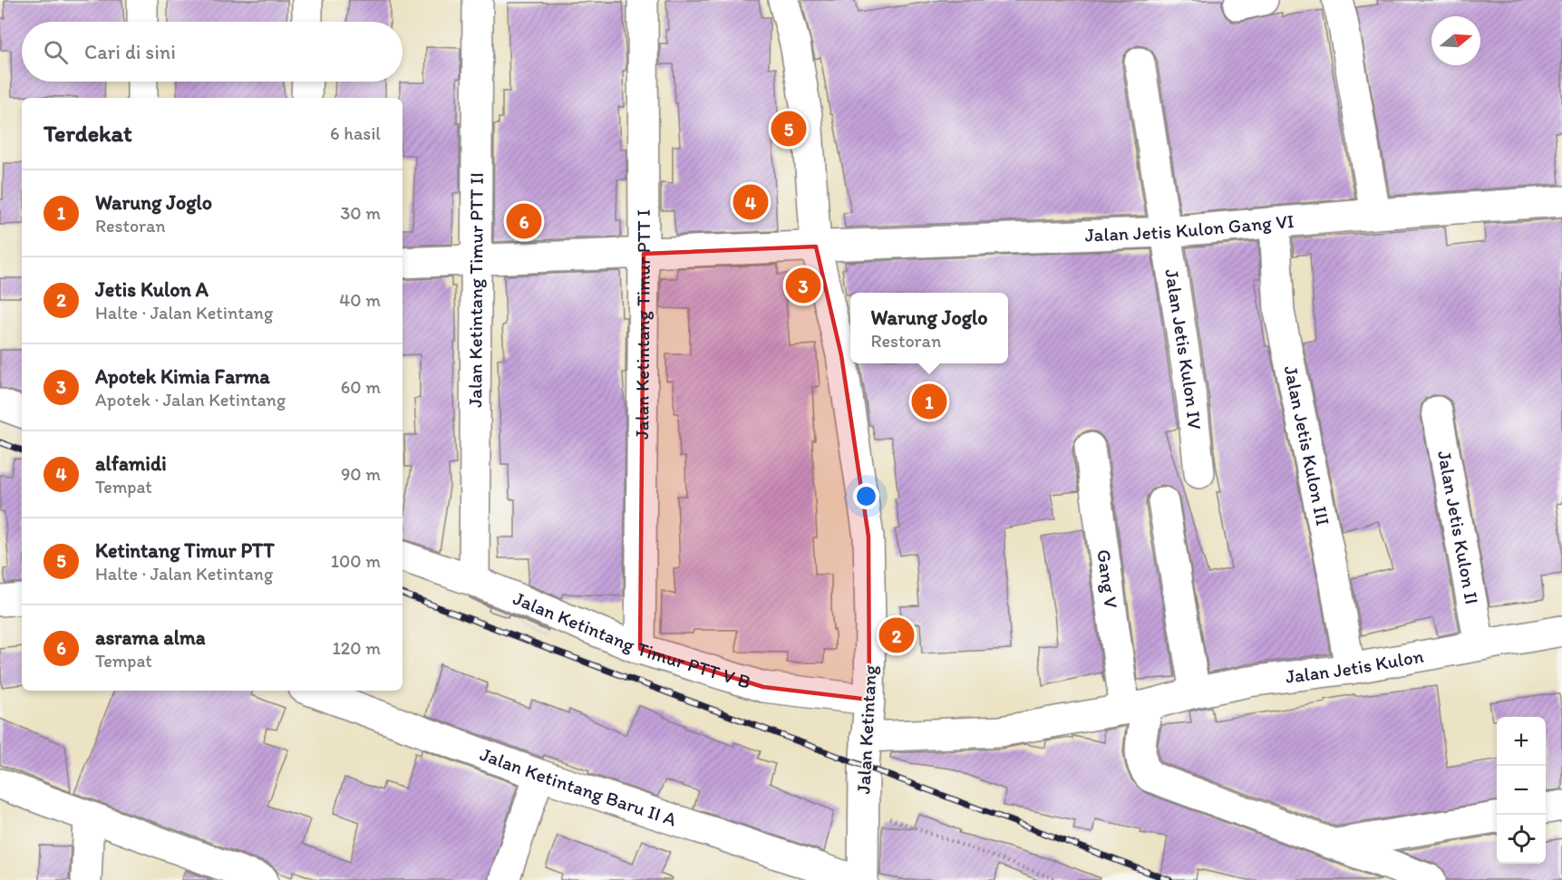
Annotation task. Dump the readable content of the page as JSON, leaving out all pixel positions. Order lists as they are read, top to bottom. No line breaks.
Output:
{"streets":{"street":["Jalan Jetis Kulon Gang VI","Jalan Ketintang Timur PTT II","Jalan Ketintang Timur PTT I","Jalan Jetis Kulon IV","Jalan Jetis Kulon III","Jalan Jetis Kulon II","Gang V","Jalan Ketintang Timur PTT V B","Jalan Jetis Kulon","Jalan Ketintang","Jalan Ketintang Baru II A"]},"crossings":[["Jalan Jetis Kulon Gang VI","Jalan Ketintang Timur PTT II"],["Jalan Jetis Kulon Gang VI","Jalan Ketintang Timur PTT I"],["Jalan Jetis Kulon Gang VI","Jalan Jetis Kulon IV"],["Jalan Jetis Kulon Gang VI","Jalan Jetis Kulon III"],["Jalan Jetis Kulon Gang VI","Jalan Ketintang"],["Jalan Ketintang Timur PTT II","Jalan Ketintang Timur PTT V B"],["Jalan Ketintang Timur PTT I","Jalan Ketintang Timur PTT V B"],["Jalan Jetis Kulon III","Jalan Jetis Kulon"],["Jalan Jetis Kulon II","Jalan Jetis Kulon"],["Gang V","Jalan Jetis Kulon"],["Jalan Ketintang Timur PTT V B","Jalan Ketintang"],["Jalan Jetis Kulon","Jalan Ketintang"]],"north":"right","page":{"search":"Cari di sini","heading":["Terdekat","6 hasil"],"pins":["5","4","6","3","1","2"],"list":[{"mark":"1","name":"Warung Joglo","note":"Restoran","value":"30 m"},{"mark":"2","name":"Jetis Kulon A","note":"Halte · Jalan Ketintang","value":"40 m"},{"mark":"3","name":"Apotek Kimia Farma","note":"Apotek · Jalan Ketintang","value":"60 m"},{"mark":"4","name":"alfamidi","note":"Tempat","value":"90 m"},{"mark":"5","name":"Ketintang Timur PTT","note":"Halte · Jalan Ketintang","value":"100 m"},{"mark":"6","name":"asrama alma","note":"Tempat","value":"120 m"}],"popup":["Warung Joglo","Restoran"],"map_buttons":["+","−"]}}
